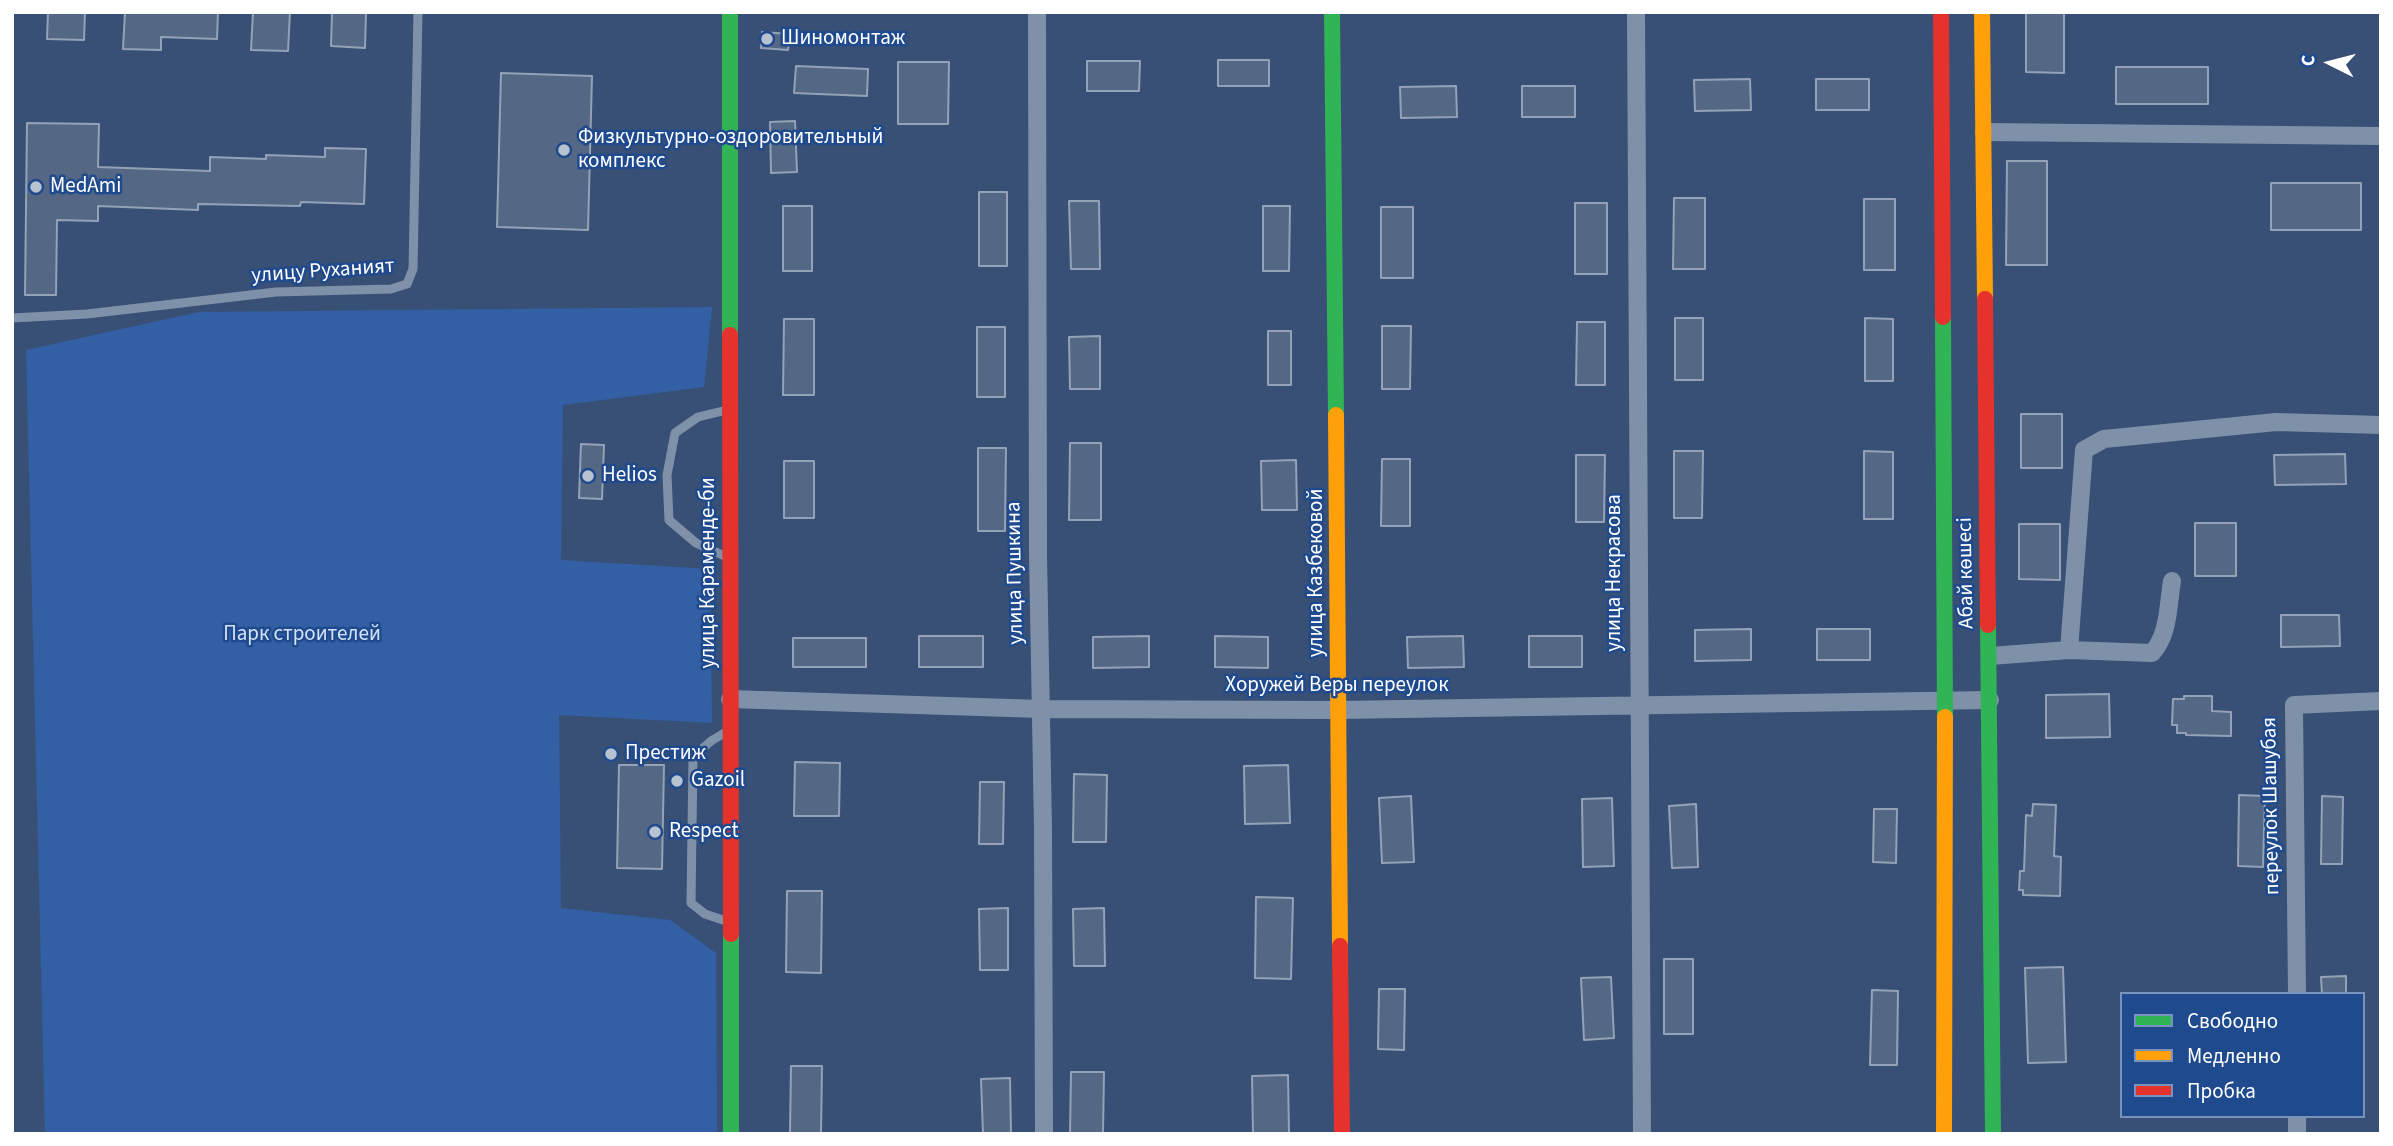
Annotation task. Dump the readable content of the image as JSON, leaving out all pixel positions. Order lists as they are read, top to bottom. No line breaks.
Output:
{"streets":{"street":["улица Караменде-би","улица Пушкина","улица Казбековой","улица Некрасова","Абай көшесі","Хоружей Веры переулок","переулок Шашубая"],"lane":["улицу Руханият"]},"crossings":[["улица Караменде-би","Хоружей Веры переулок"],["улица Пушкина","Хоружей Веры переулок"],["улица Казбековой","Хоружей Веры переулок"],["улица Некрасова","Хоружей Веры переулок"],["Абай көшесі","Хоружей Веры переулок"]],"parks":["Парк строителей"],"places":["Шиномонтаж","Физкультурно-оздоровительный комплекс","MedAmi","Helios","Престиж","Gazoil","Respect"],"legend":["Свободно","Медленно","Пробка"],"north":"left"}
